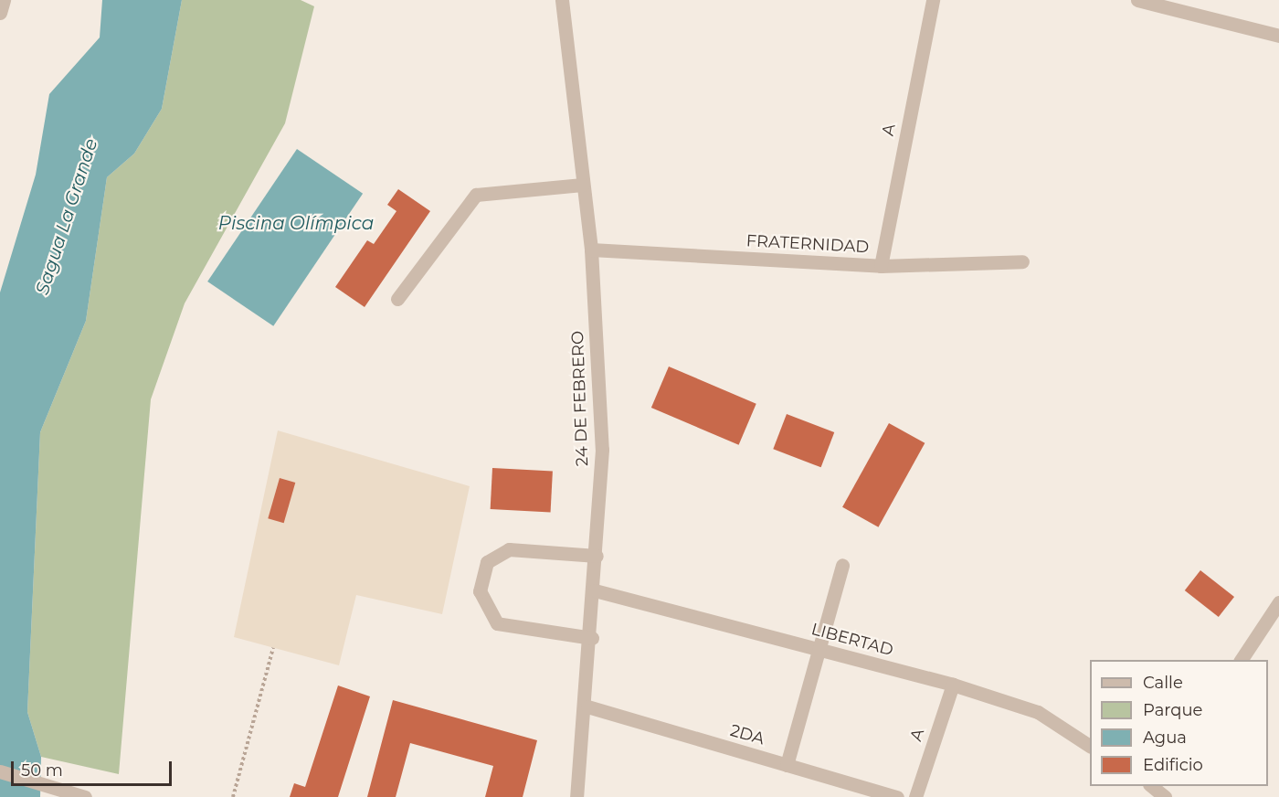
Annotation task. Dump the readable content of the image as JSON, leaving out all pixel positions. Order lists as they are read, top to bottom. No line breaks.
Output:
{"streets":{"street":["A","FRATERNIDAD","24 DE FEBRERO","LIBERTAD","2DA"]},"crossings":[["A","FRATERNIDAD"],["A","LIBERTAD"],["FRATERNIDAD","24 DE FEBRERO"],["24 DE FEBRERO","LIBERTAD"],["24 DE FEBRERO","2DA"]],"water":["Sagua La Grande","Piscina Olímpica"],"legend":["Calle","Parque","Agua","Edificio"],"scale_bar":"50 m"}
